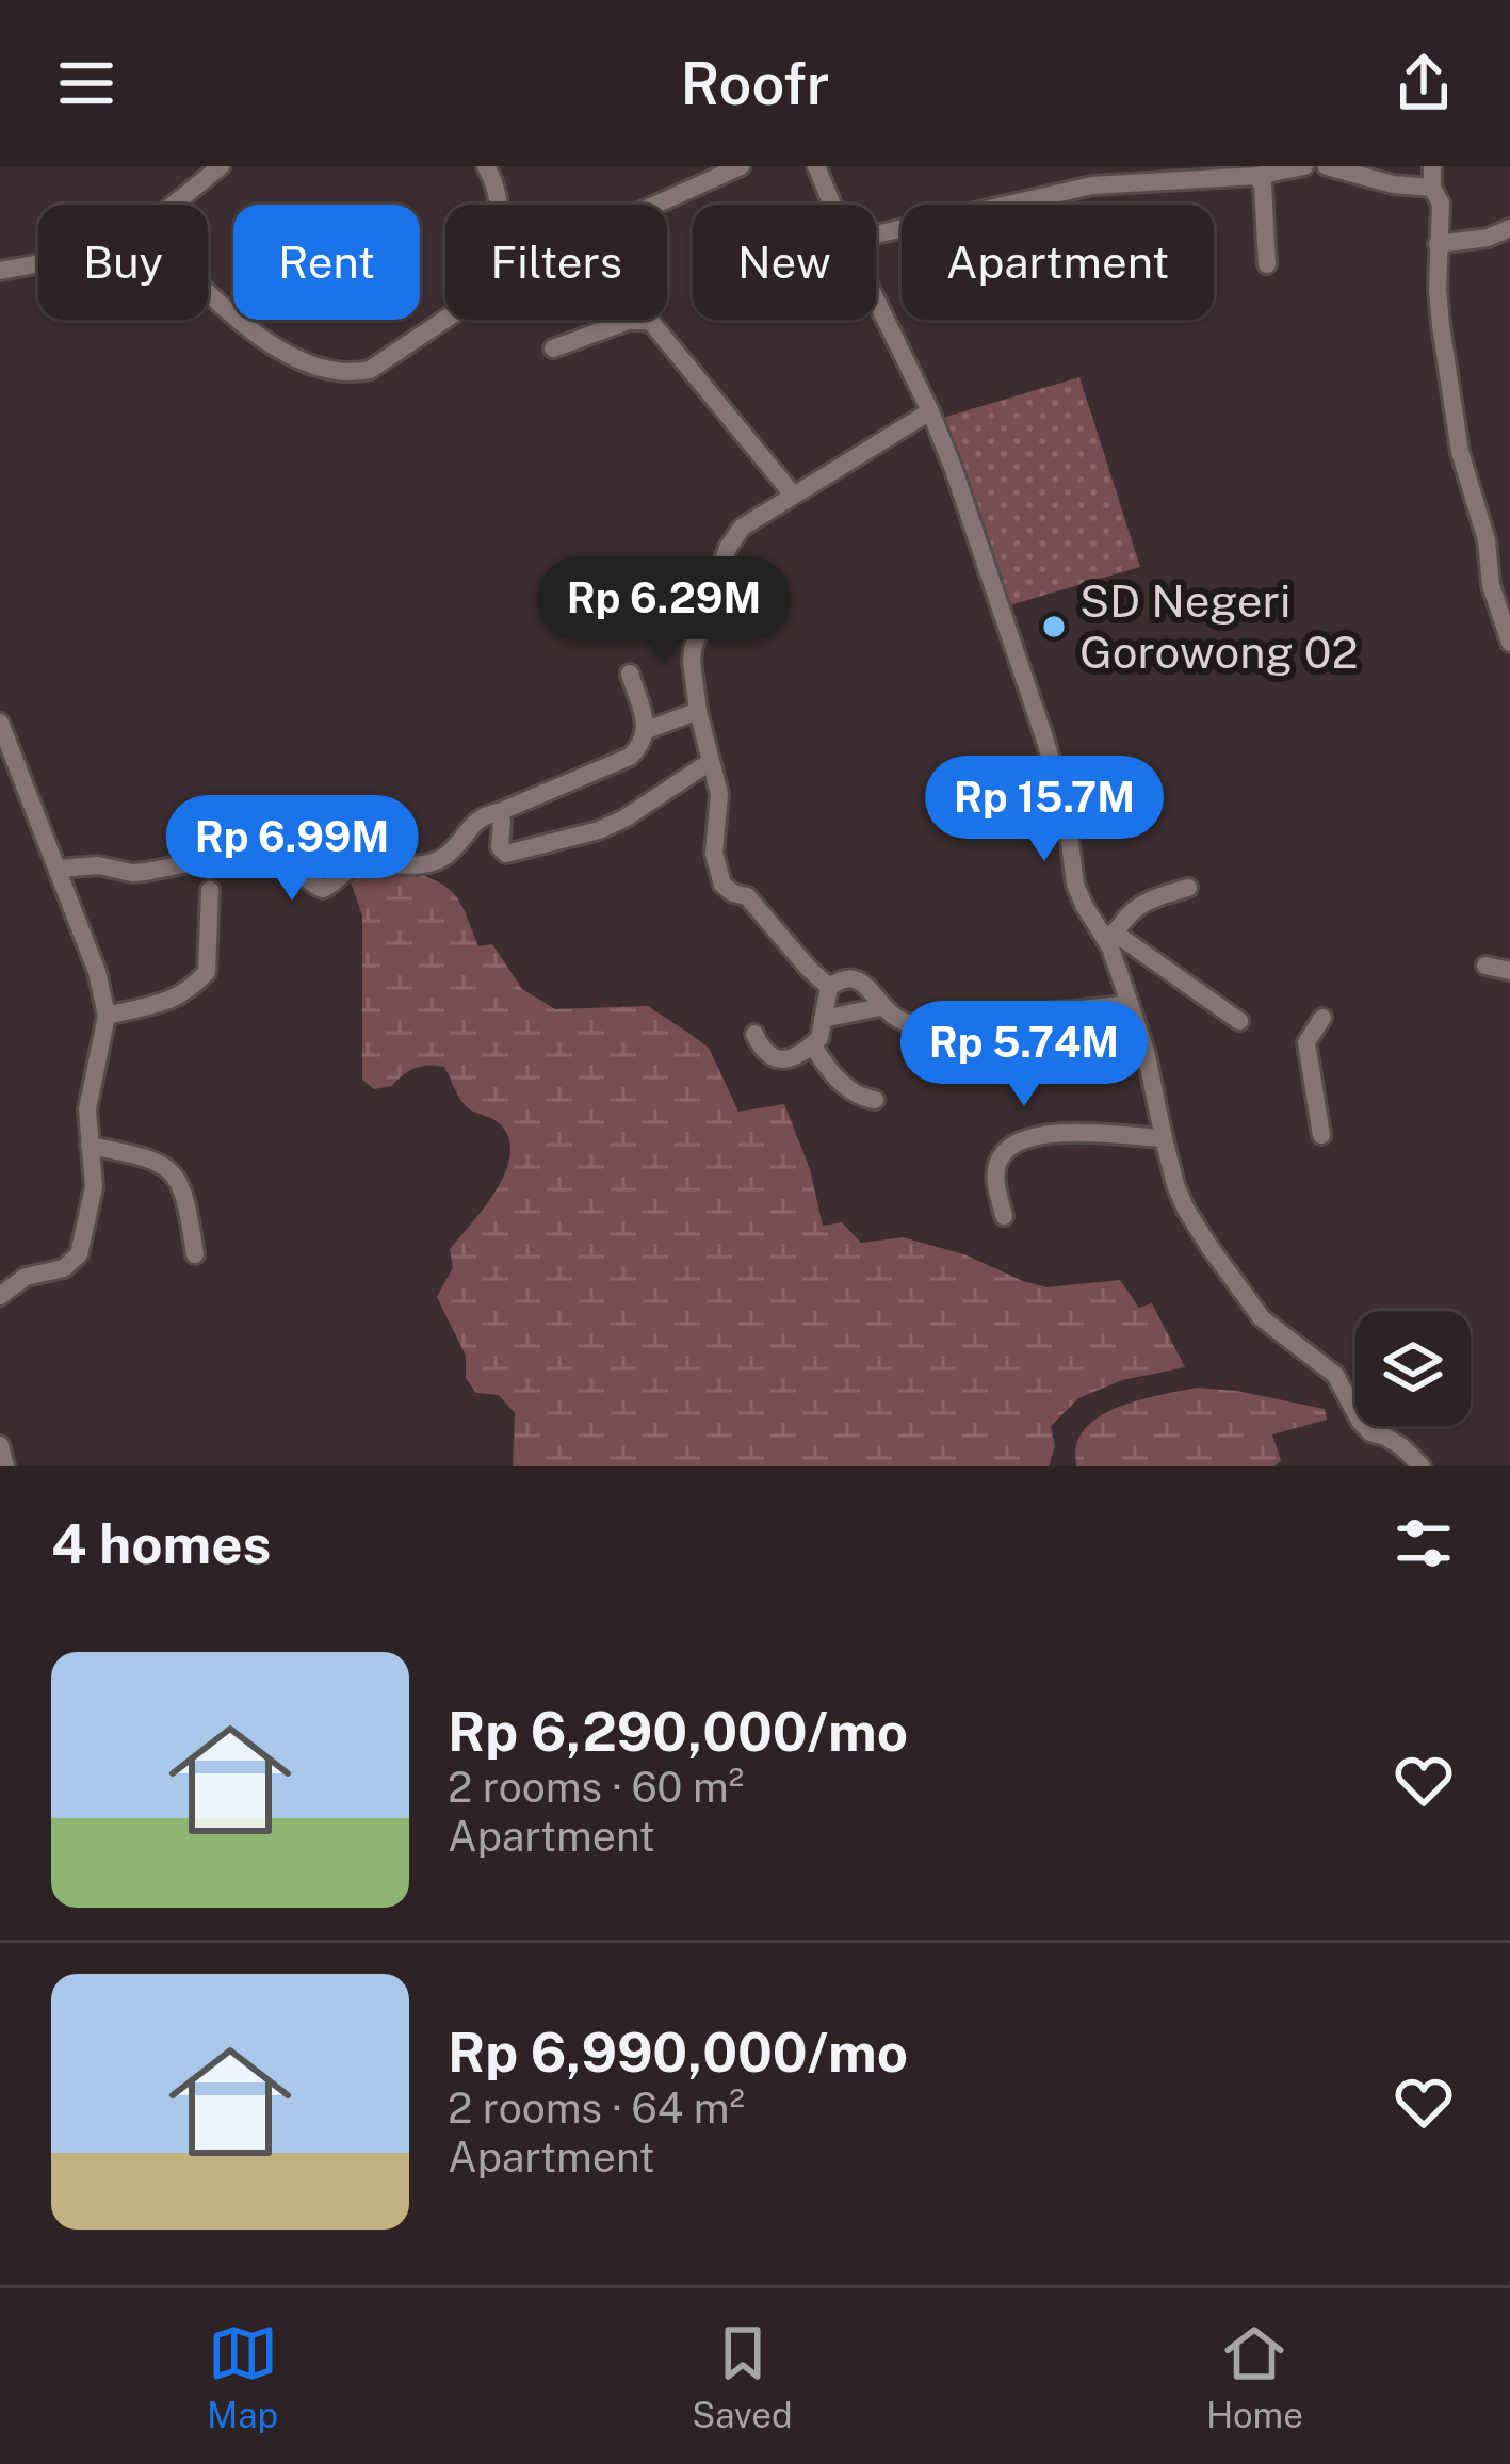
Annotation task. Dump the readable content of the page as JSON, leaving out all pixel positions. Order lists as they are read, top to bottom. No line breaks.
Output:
{"places":["SD Negeri Gorowong 02"],"page":{"header":"Roofr","chip":["Buy","Rent","Filters","New","Apartment"],"price":["Rp 6.29M","Rp 15.7M","Rp 6.99M","Rp 5.74M"],"heading":"4 homes","list":[{"name":"Rp 6,290,000/mo","note":"2 rooms · 60 m² · Apartment"},{"name":"Rp 6,990,000/mo","note":"2 rooms · 64 m² · Apartment"}],"tabs":["Map","Saved","Home"]}}
